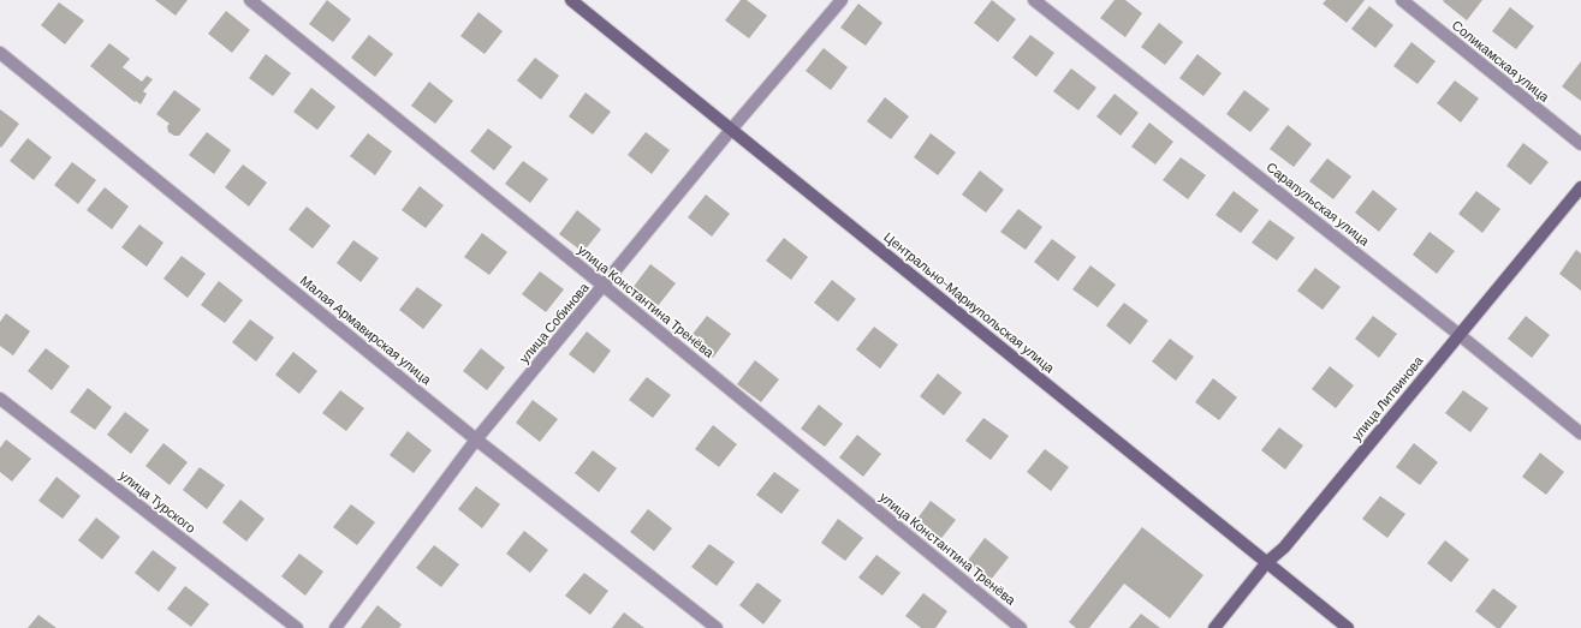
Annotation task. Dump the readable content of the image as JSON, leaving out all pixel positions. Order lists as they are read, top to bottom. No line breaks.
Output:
{"streets":{"street":["Соликамская улица","Сарапульская улица","улица Константина Тренёва","Центрально-Мариупольская улица","улица Собинова","Малая Армавирская улица","улица Литвинова","улица Турского"]},"crossings":[["Сарапульская улица","улица Литвинова"],["улица Константина Тренёва","улица Собинова"],["Центрально-Мариупольская улица","улица Собинова"],["Центрально-Мариупольская улица","улица Литвинова"],["улица Собинова","Малая Армавирская улица"]]}
